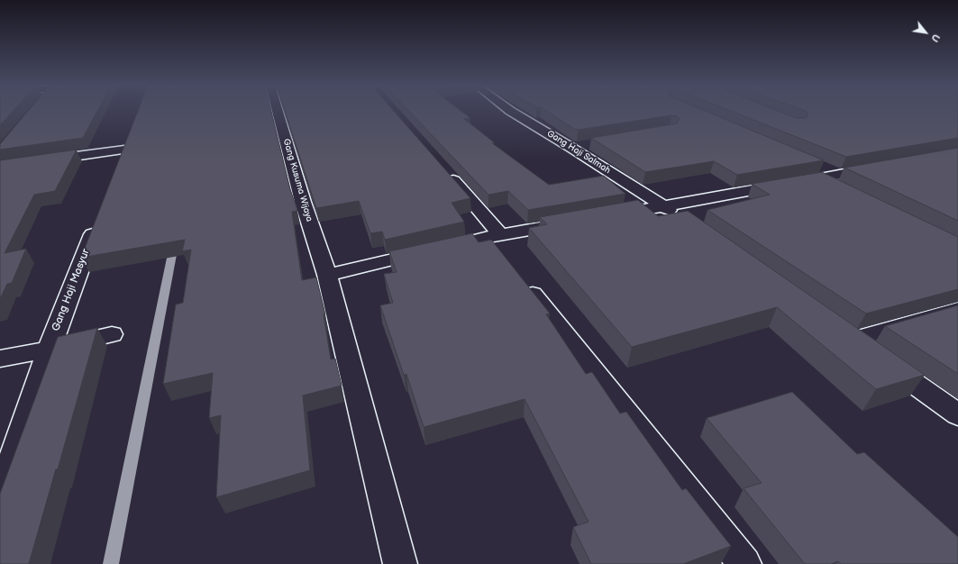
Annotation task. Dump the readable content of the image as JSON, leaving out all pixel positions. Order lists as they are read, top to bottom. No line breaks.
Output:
{"streets":{"street":["Gang Haji Salmah","Gang Kusuma Wijaya","Gang Haji Masyur"]},"north":"bottom right"}
